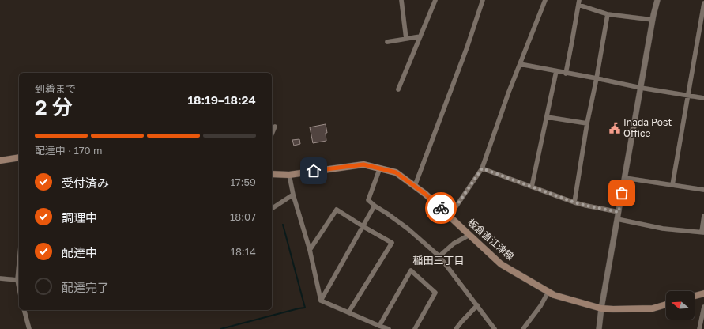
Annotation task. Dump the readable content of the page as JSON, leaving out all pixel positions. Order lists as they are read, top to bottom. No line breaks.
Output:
{"streets":{"main road":["板倉直江津線"]},"districts":["稲田三丁目"],"places":{"public building":["Inada Post Office"]},"north":"left","page":{"heading":["2 分","到着まで","18:19–18:24"],"bar":"配達中 · 170 m","list":[["受付済み","17:59"],["調理中","18:07"],["配達中","18:14"],"配達完了"]}}
